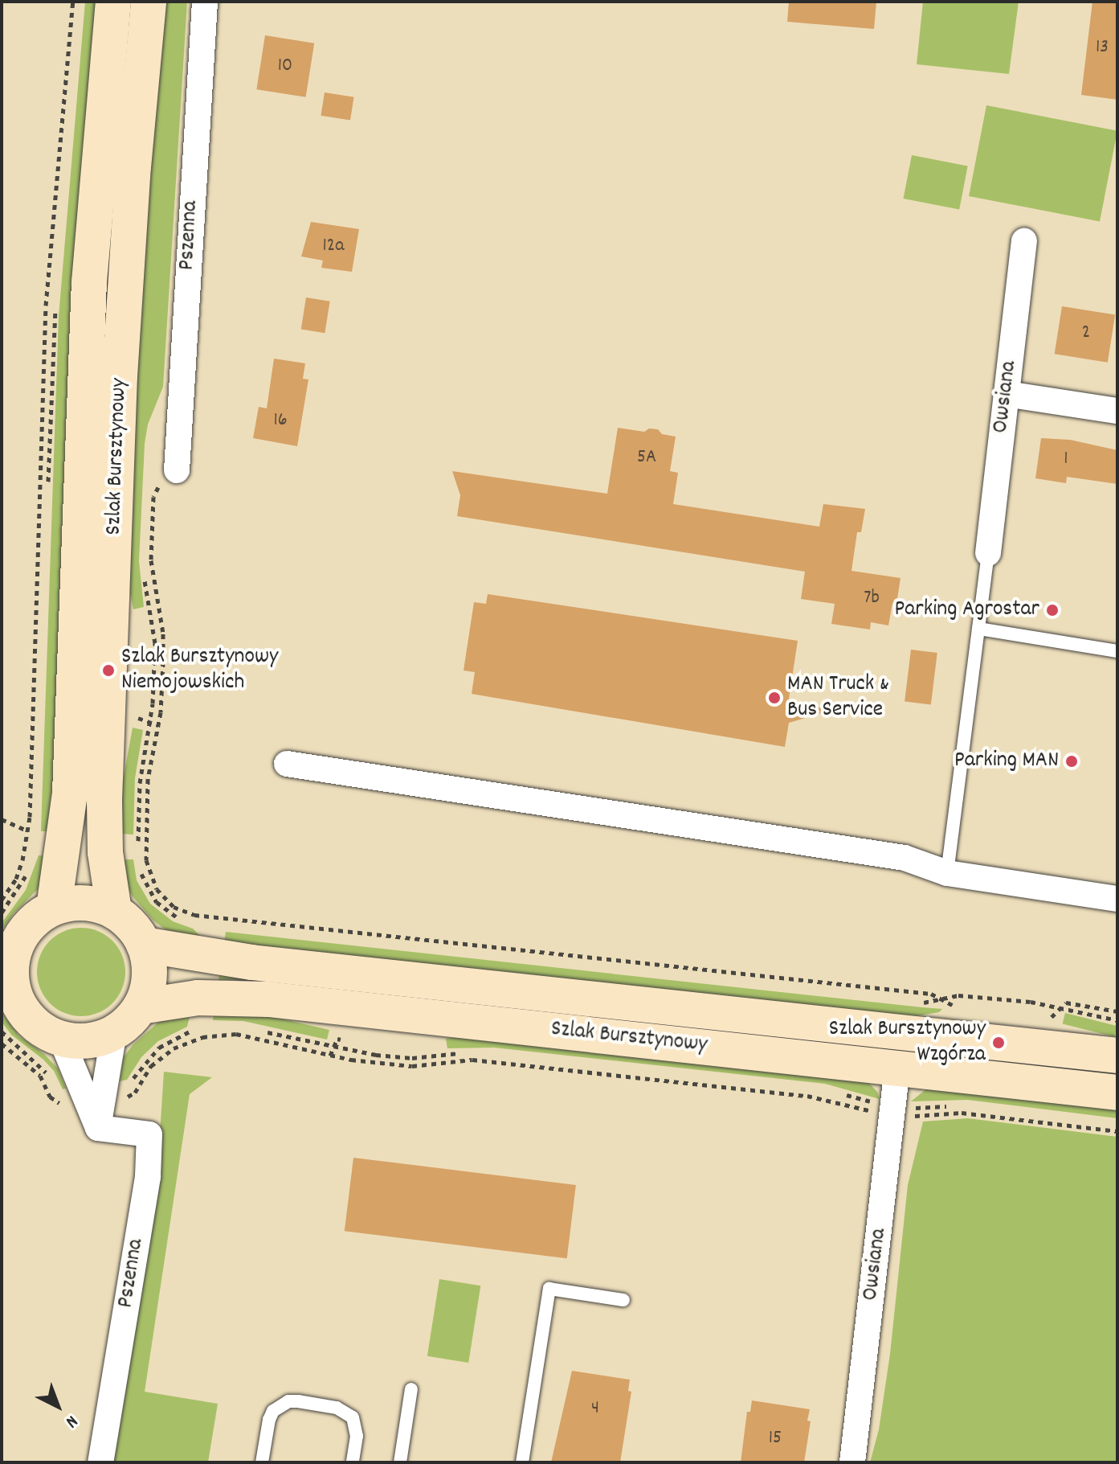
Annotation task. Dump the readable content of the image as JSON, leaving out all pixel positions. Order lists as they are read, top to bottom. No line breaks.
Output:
{"streets":{"main road":["Szlak Bursztynowy"],"street":["Pszenna","Owsiana"]},"crossings":[["Pszenna","Szlak Bursztynowy"],["Owsiana","Szlak Bursztynowy"]],"places":["Parking Agrostar","Szlak Bursztynowy Niemojowskich","MAN Truck & Bus Service","Parking MAN","Szlak Bursztynowy Wzgórza"],"house_numbers":["13","10","12a","2","16","5A","1","7b","4","15"],"north":"bottom right"}
